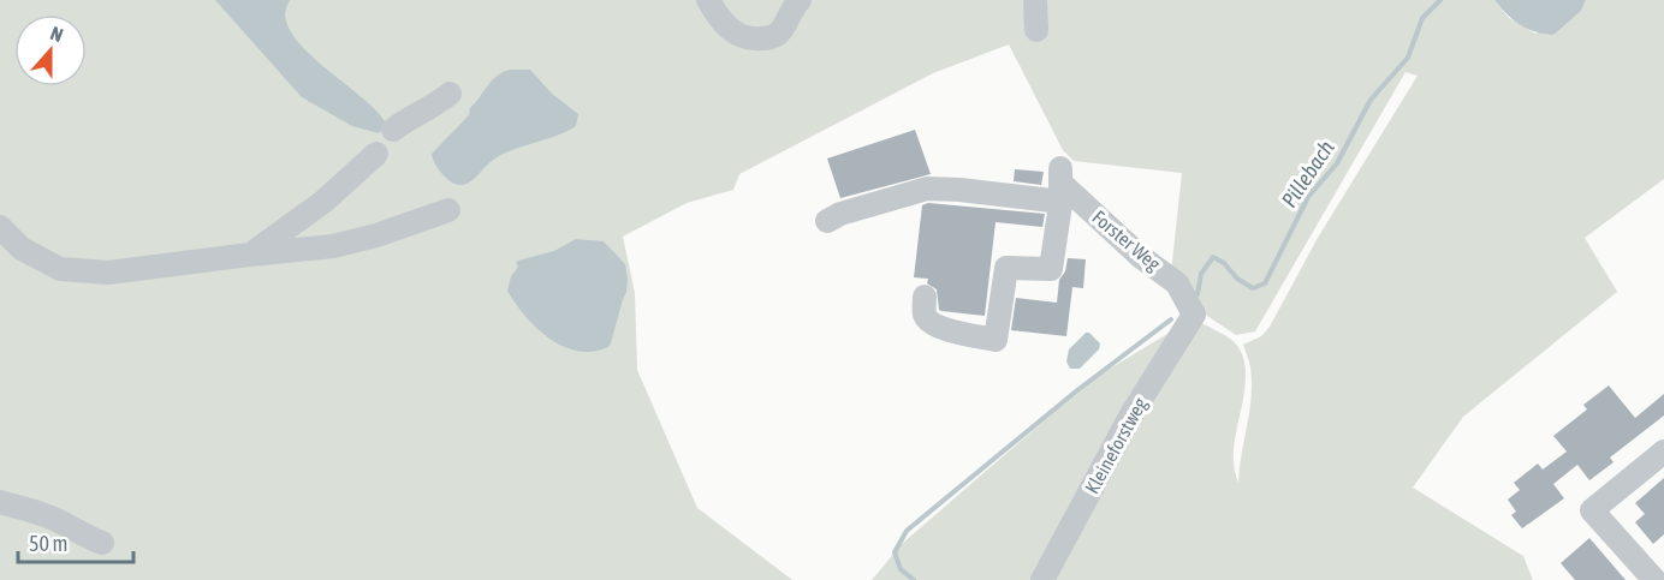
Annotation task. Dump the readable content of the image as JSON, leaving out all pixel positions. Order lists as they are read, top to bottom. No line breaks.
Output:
{"streets":{"street":["Forster Weg","Kleineforstweg"]},"crossings":[["Forster Weg","Kleineforstweg"]],"water":["Pillebach"],"scale_bar":"50 m","north":"top"}
